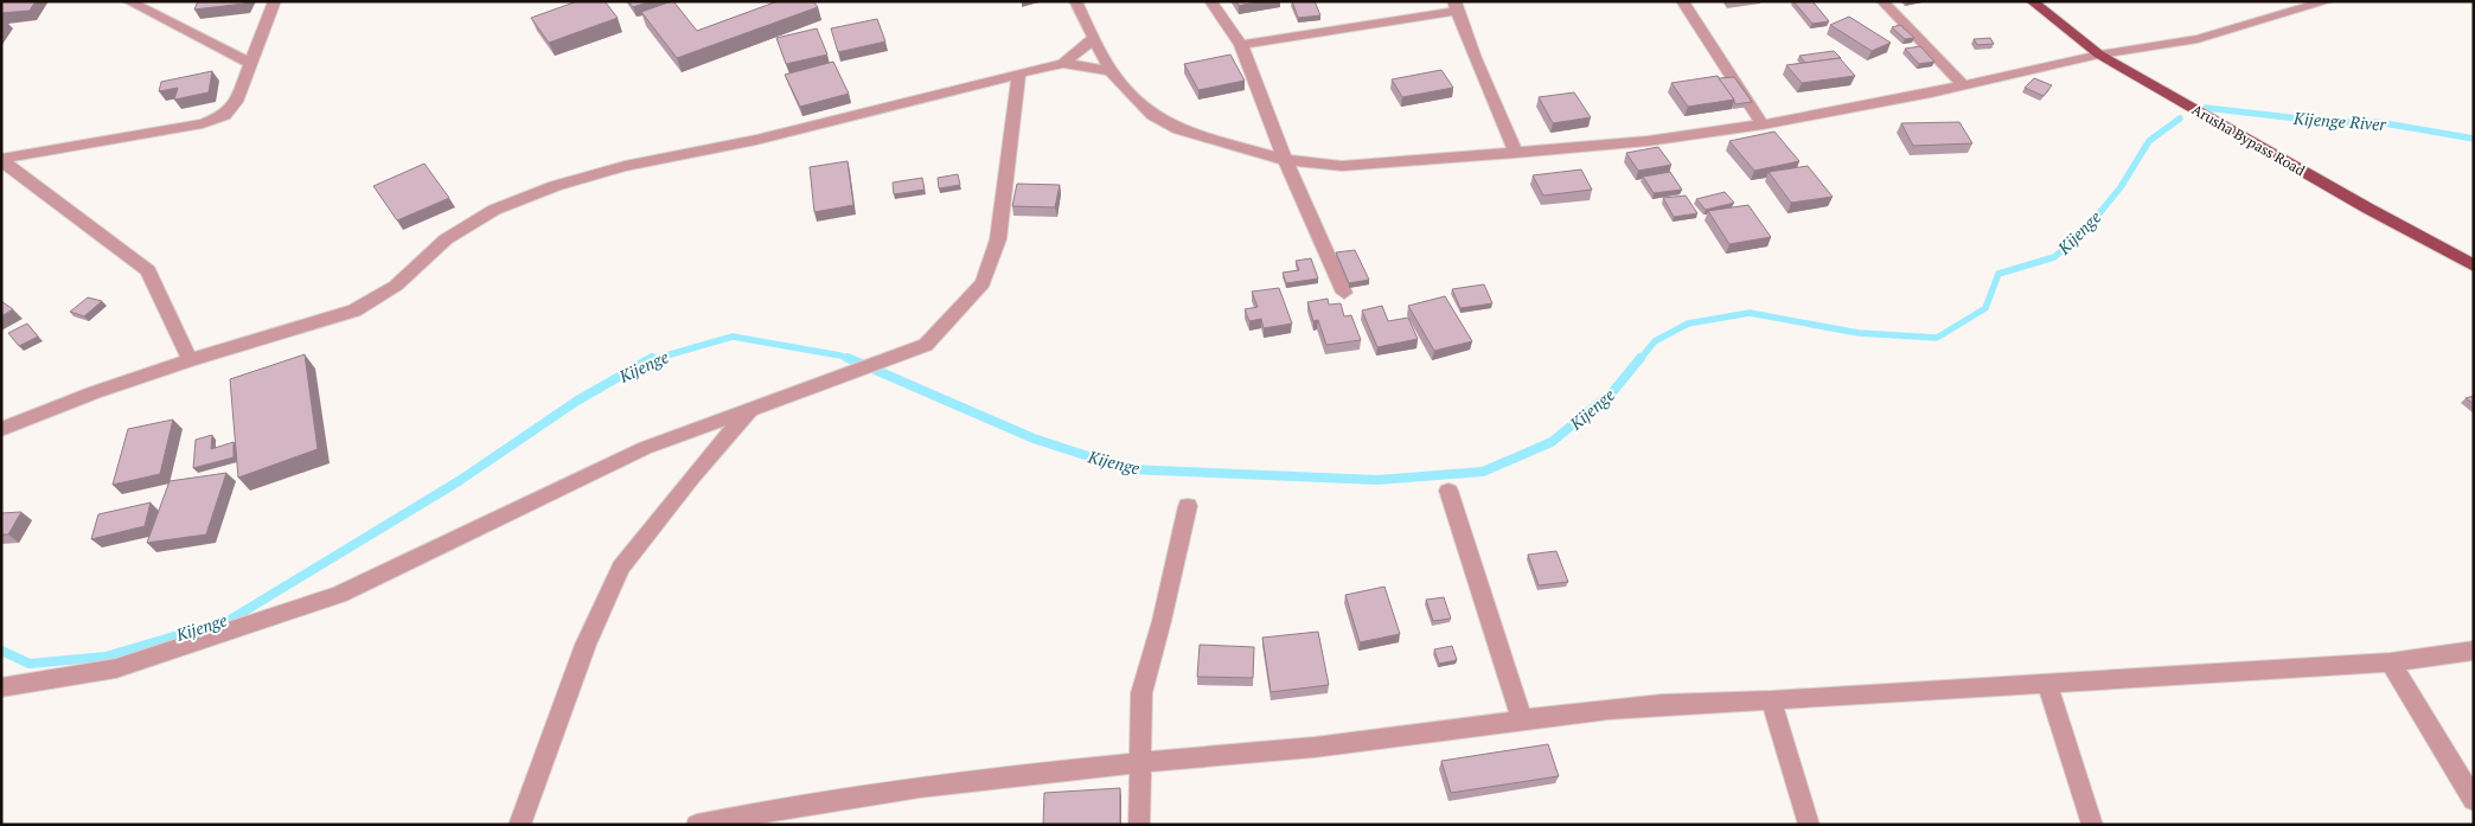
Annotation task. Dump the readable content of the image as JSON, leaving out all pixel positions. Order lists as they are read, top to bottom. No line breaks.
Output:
{"streets":{"main road":["Arusha Bypass Road"]},"water":["Kijenge River","Kijenge"]}
